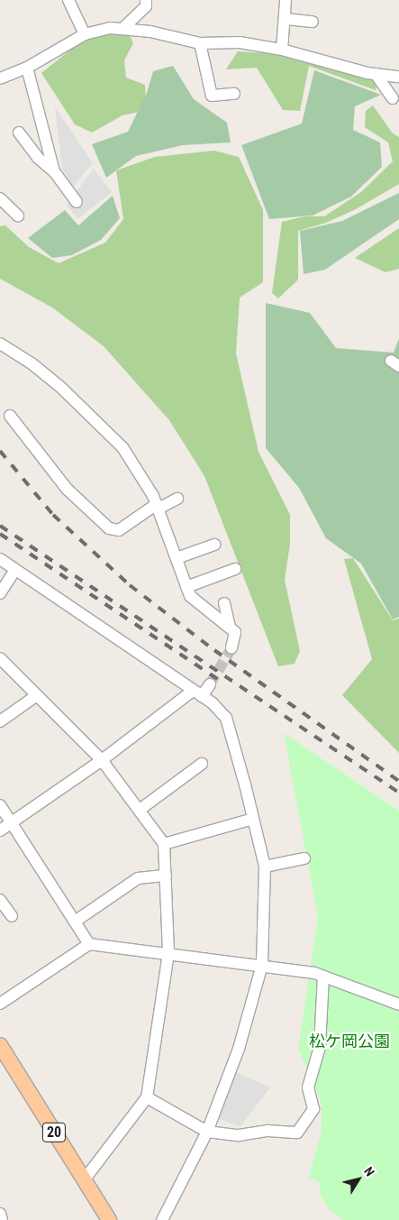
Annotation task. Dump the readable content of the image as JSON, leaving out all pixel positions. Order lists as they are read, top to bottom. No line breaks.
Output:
{"streets":{"main road":["20"]},"parks":["松ケ岡公園"],"north":"top right"}
